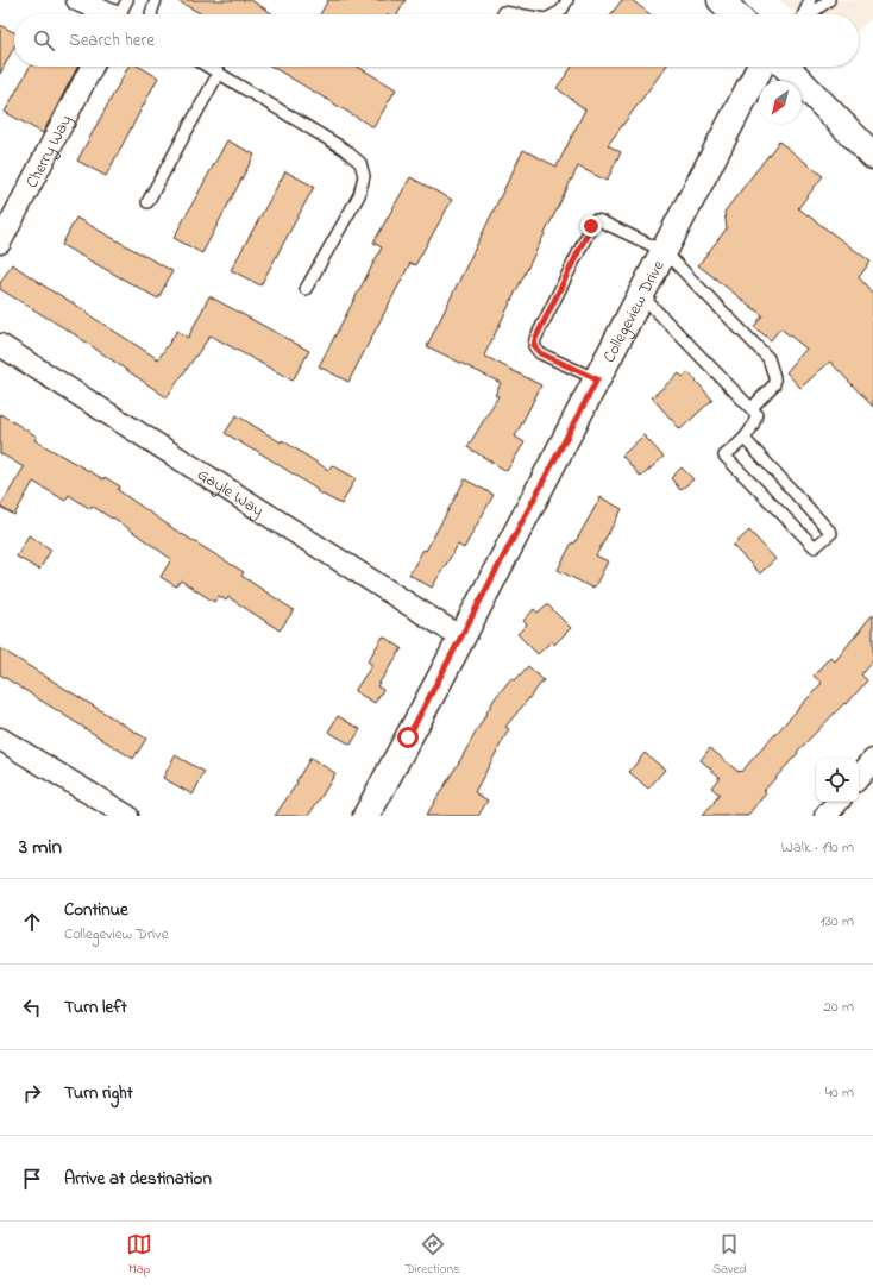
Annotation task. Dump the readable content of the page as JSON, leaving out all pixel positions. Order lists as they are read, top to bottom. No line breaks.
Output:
{"streets":{"street":["Cherry Way","Collegeview Drive","Gayle Way"]},"crossings":[["Collegeview Drive","Gayle Way"]],"north":"bottom left","page":{"search":"Search here","heading":["3 min","Walk · 190 m"],"list":[["Continue","Collegeview Drive","130 m"],["Turn left","20 m"],["Turn right","40 m"],"Arrive at destination"],"nav":["Map","Directions","Saved"]}}
